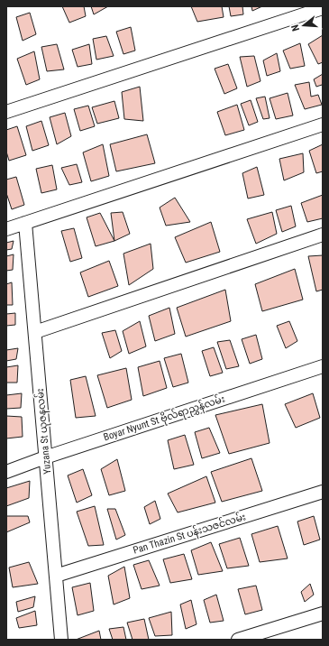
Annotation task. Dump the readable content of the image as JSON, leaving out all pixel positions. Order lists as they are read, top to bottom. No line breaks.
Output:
{"streets":{"street":["Boyar Nyunt St ဗိုလ်ရာညွှန်လမ်း","Yuzana St ယုဇနလမ်း","Pan Thazin St ပန်းသဇင်လမ်း"]},"crossings":[["Boyar Nyunt St ဗိုလ်ရာညွှန်လမ်း","Yuzana St ယုဇနလမ်း"],["Yuzana St ယုဇနလမ်း","Pan Thazin St ပန်းသဇင်လမ်း"]],"north":"left"}
